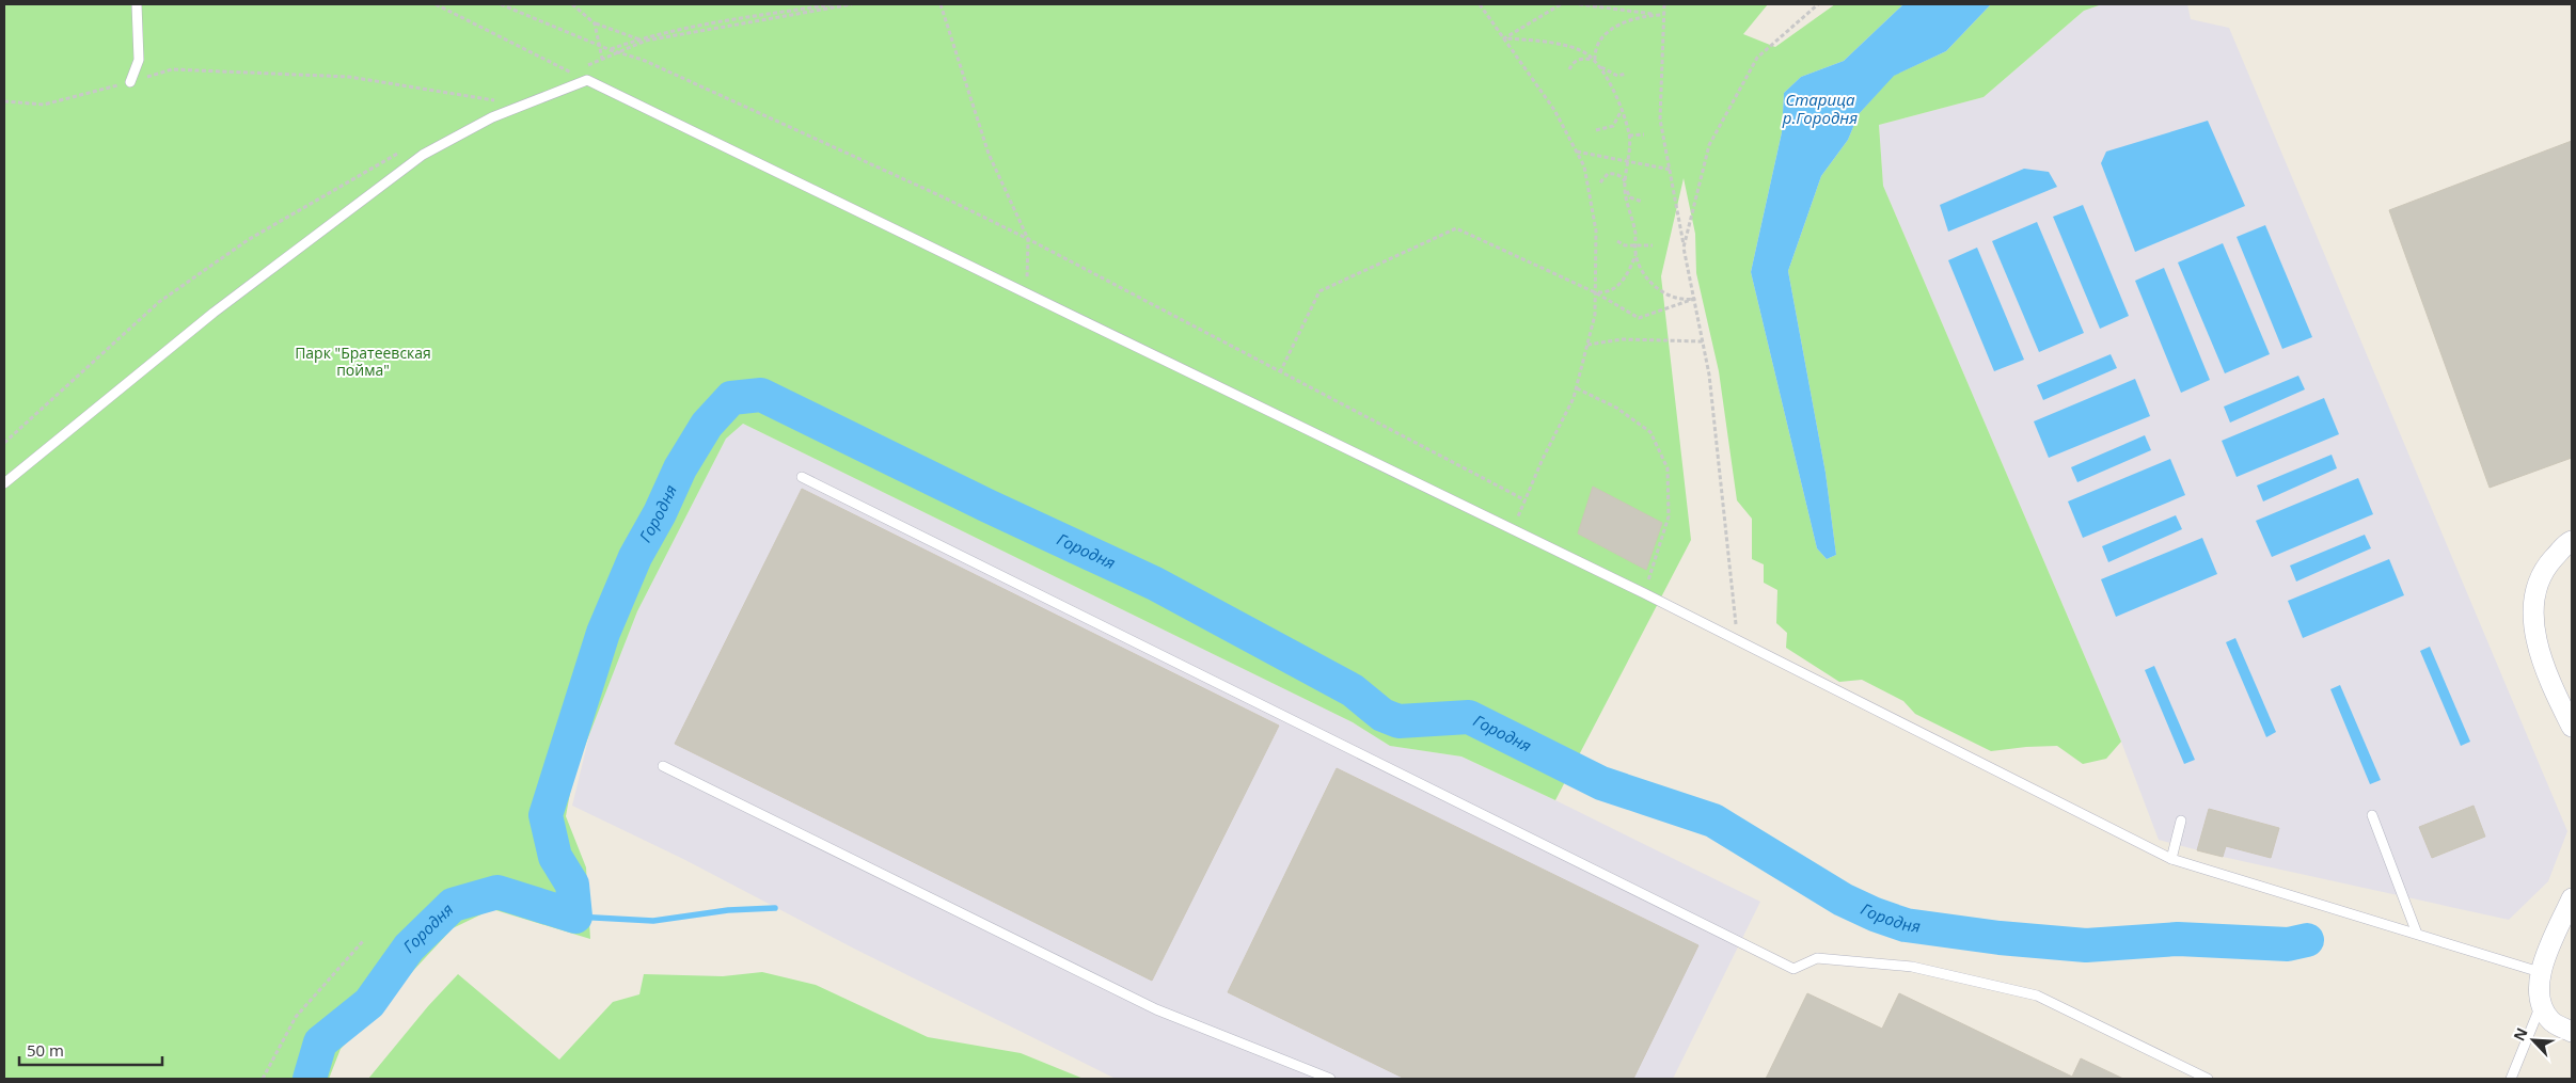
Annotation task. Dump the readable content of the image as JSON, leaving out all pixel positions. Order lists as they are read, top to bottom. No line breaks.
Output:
{"water":["Старица р.Городня","Городня"],"parks":["Парк \"Братеевская пойма\""],"scale_bar":"50 m","north":"top left"}
